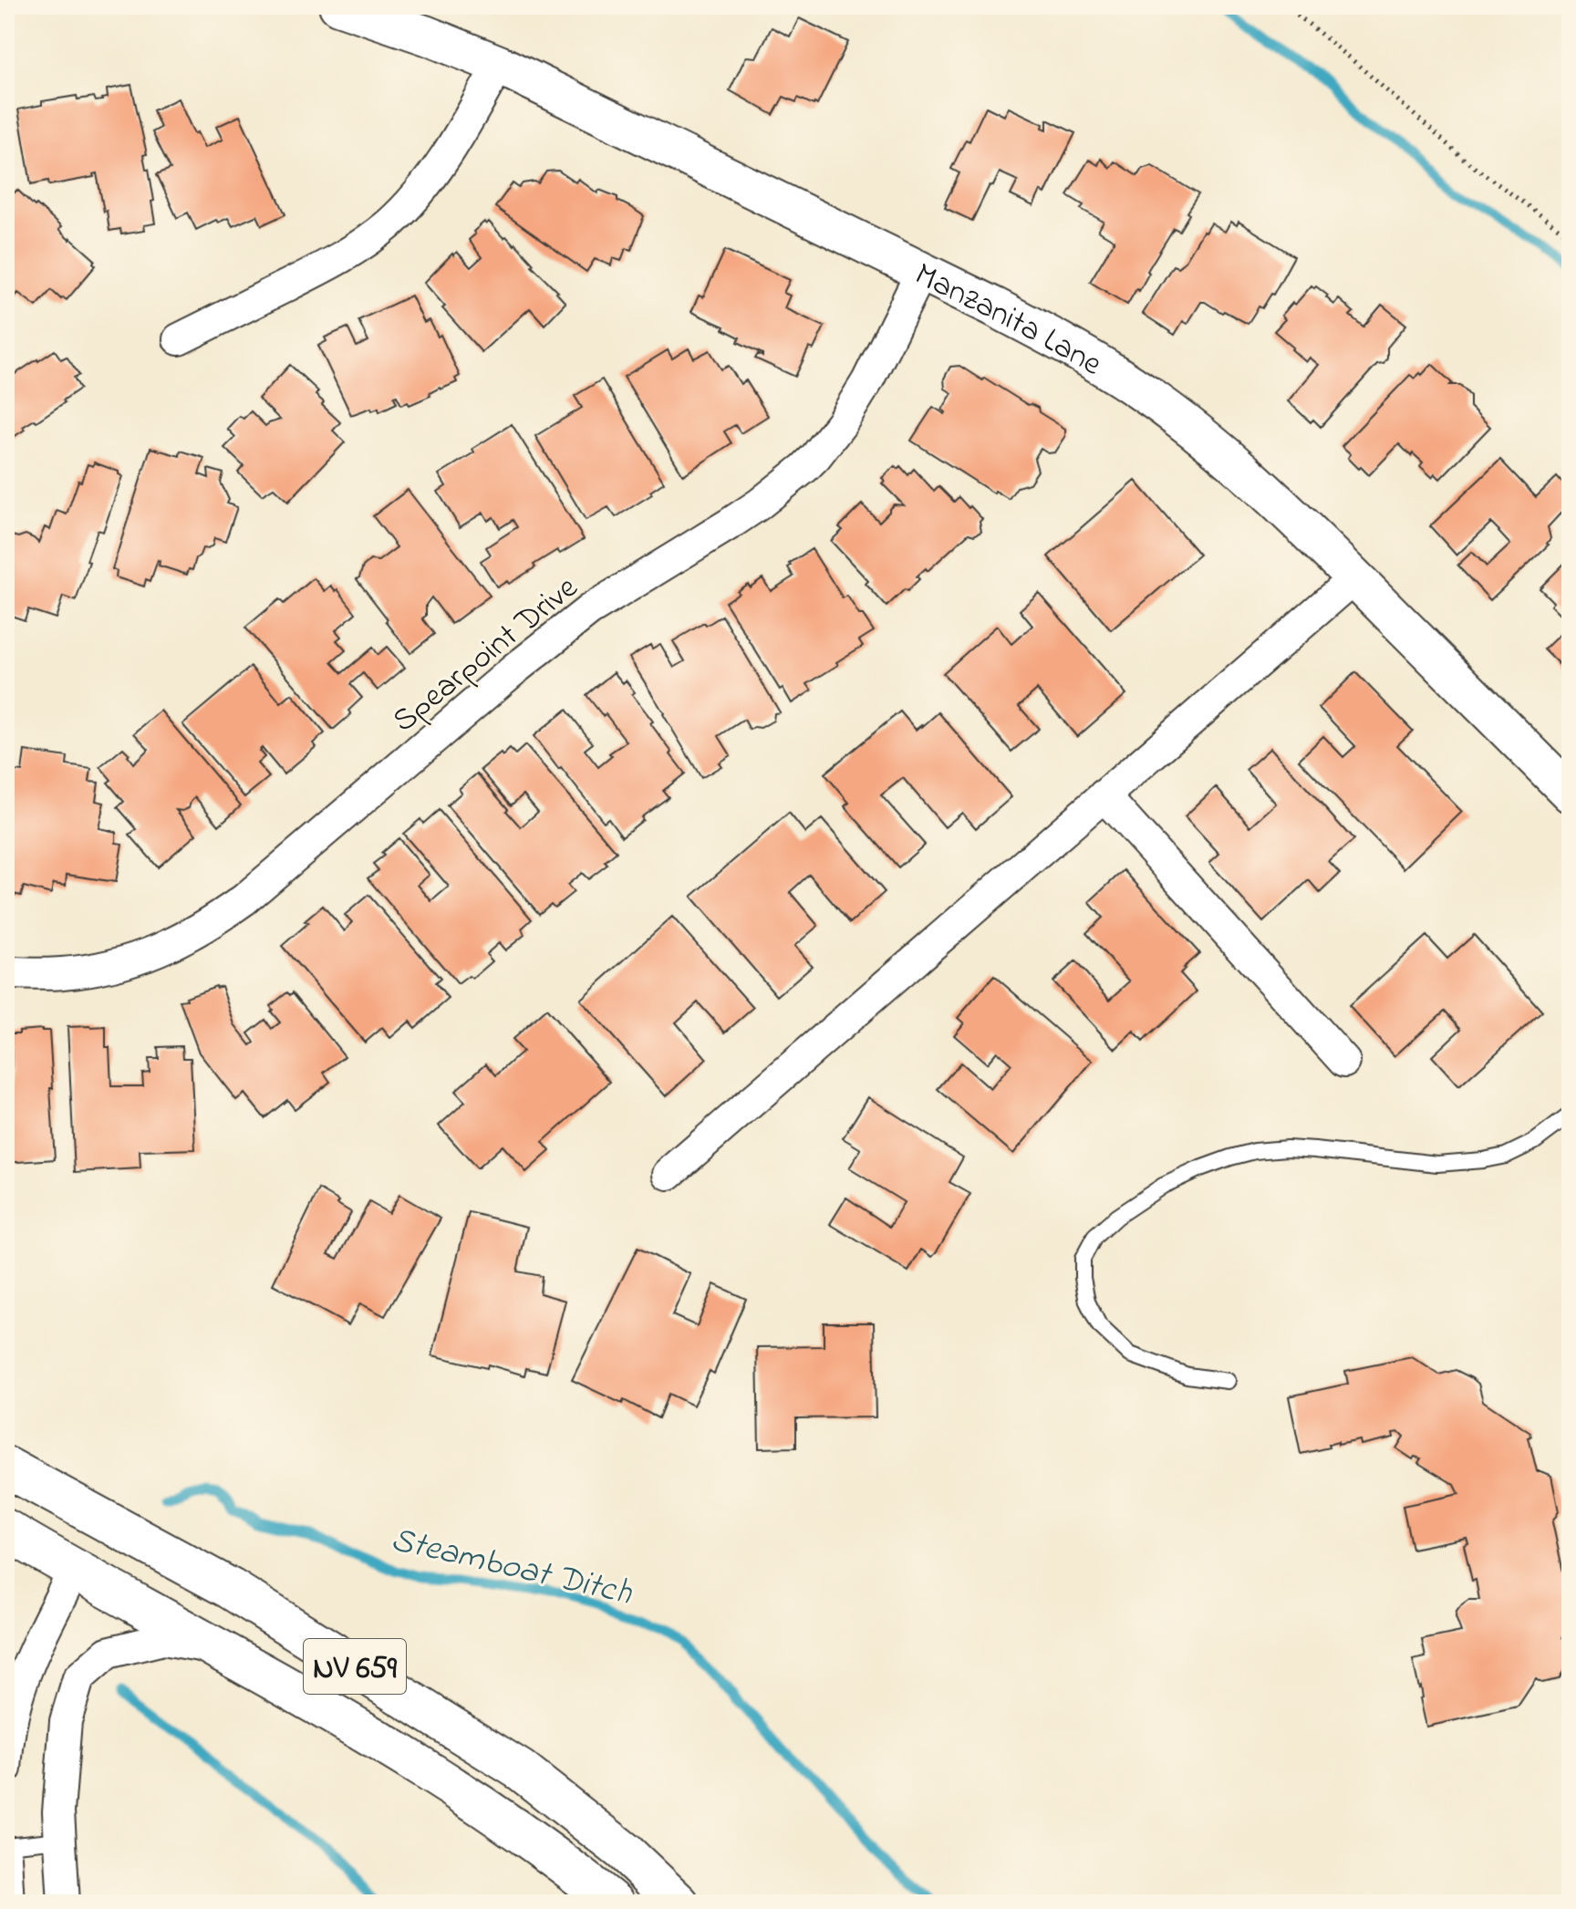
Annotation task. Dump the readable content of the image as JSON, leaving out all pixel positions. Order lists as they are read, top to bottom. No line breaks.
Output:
{"streets":{"main road":["NV 659"],"street":["Manzanita Lane","Spearpoint Drive"]},"crossings":[["Manzanita Lane","Spearpoint Drive"]],"water":["Steamboat Ditch"]}
